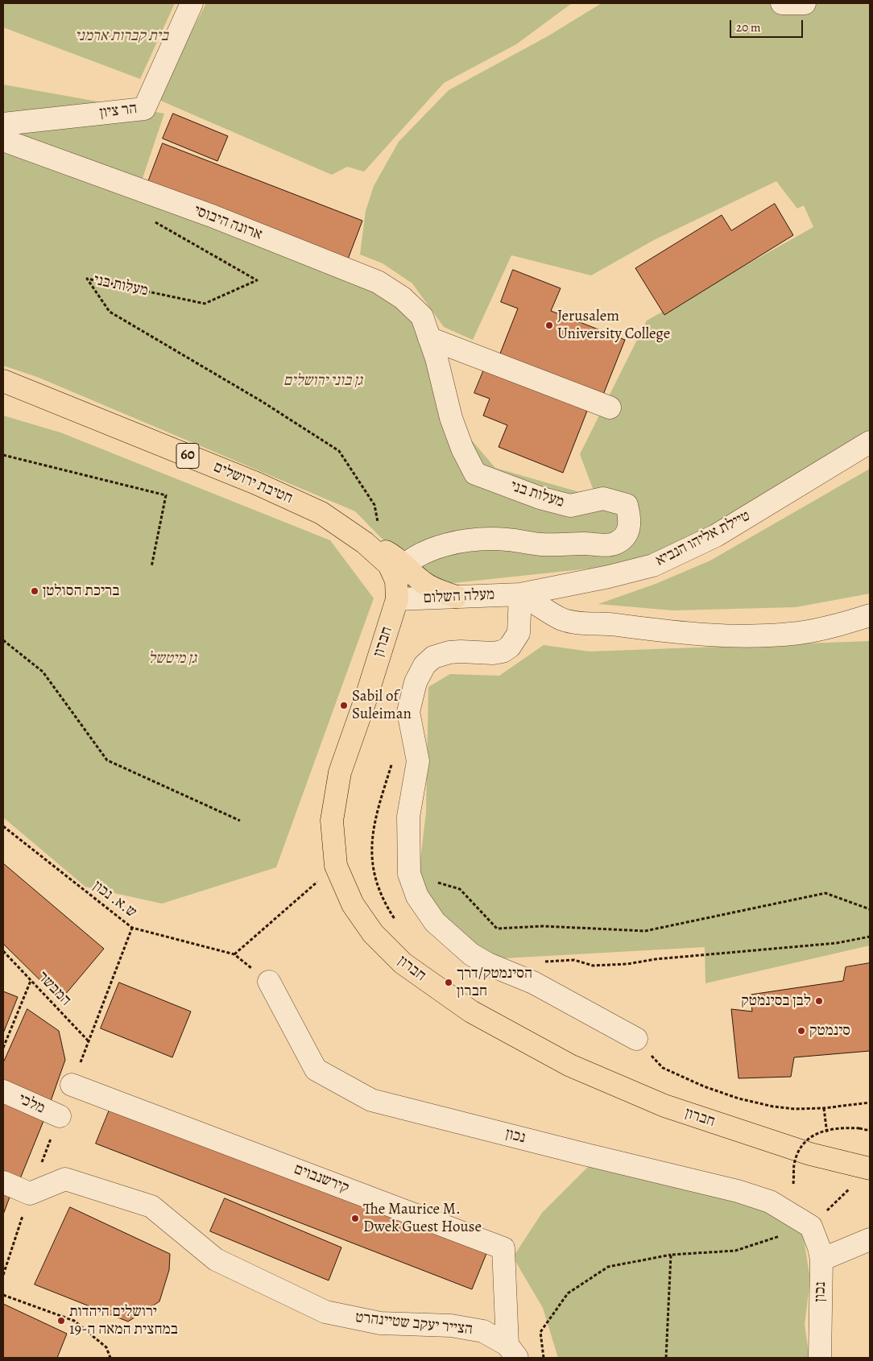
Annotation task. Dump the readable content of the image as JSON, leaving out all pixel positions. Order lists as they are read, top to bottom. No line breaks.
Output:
{"streets":{"highway":["60","חטיבת ירושלים","חברון"],"street":["הר ציון","ארונה היבוסי","מעלות בני","טיילת אליהו הנביא","מעלה השלום","מלכי","נכון","קירשנבוים","הצייר יעקב שטיינהרט"],"path":["ש.א. נכון","המבשר"]},"crossings":[["ארונה היבוסי","מעלות בני"],["מעלות בני","חטיבת ירושלים"],["חטיבת ירושלים","מעלה השלום"],["טיילת אליהו הנביא","מעלה השלום"],["מעלה השלום","חברון"],["ש.א. נכון","נכון"],["קירשנבוים","הצייר יעקב שטיינהרט"]],"parks":["בית קברות ארמני","גן בוני ירושלים","גן מיטשל"],"places":["Jerusalem University College","בריכת הסולטן","Sabil of Suleiman","הסינמטק/דרך חברון","לבן בסינמטק","סינמטק","The Maurice M. Dwek Guest House","ירושלים היהדות במחצית המאה ה-19"],"scale_bar":"20 m"}
